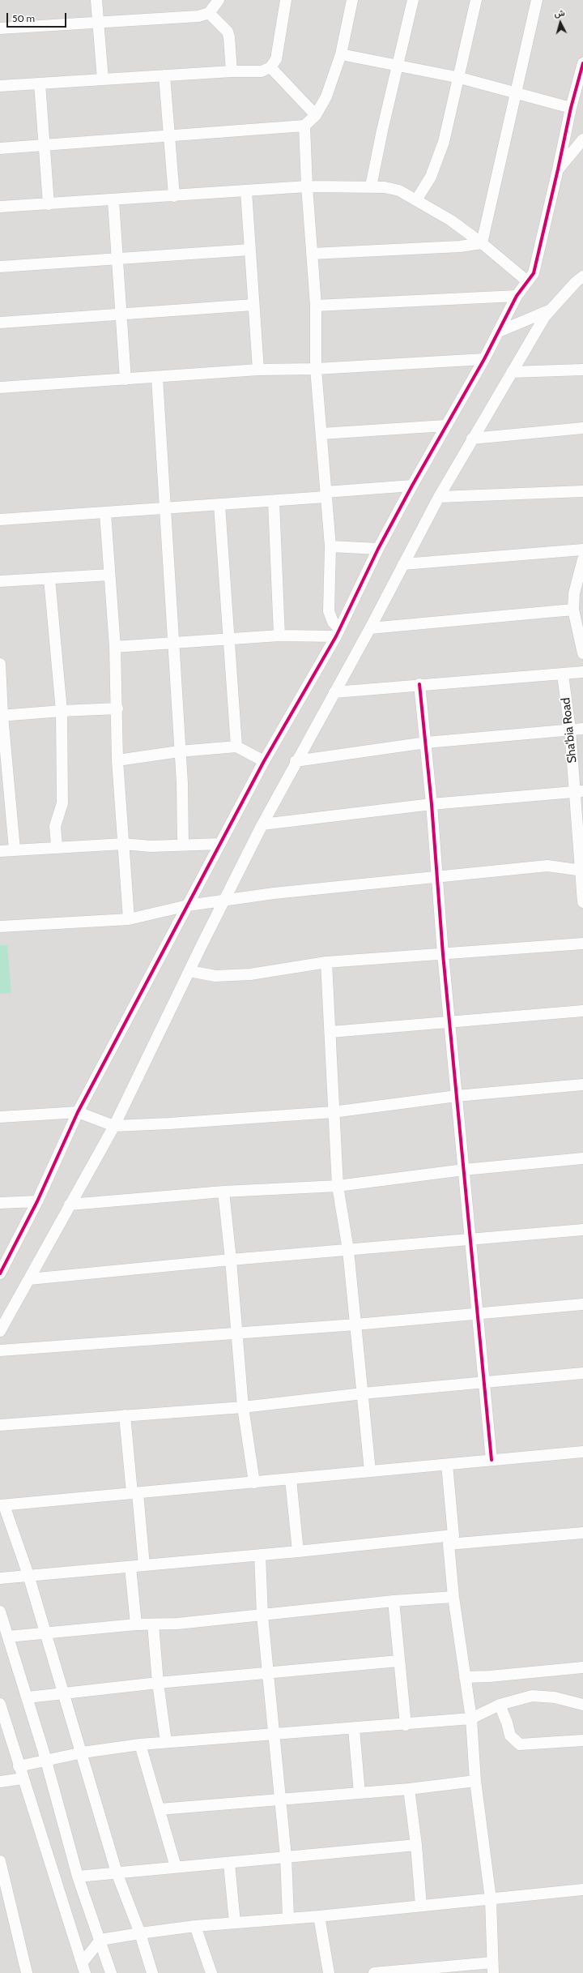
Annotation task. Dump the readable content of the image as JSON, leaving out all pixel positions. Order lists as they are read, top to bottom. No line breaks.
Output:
{"streets":{"street":["Sha'bia Road"]},"scale_bar":"50 m","north":"top"}
